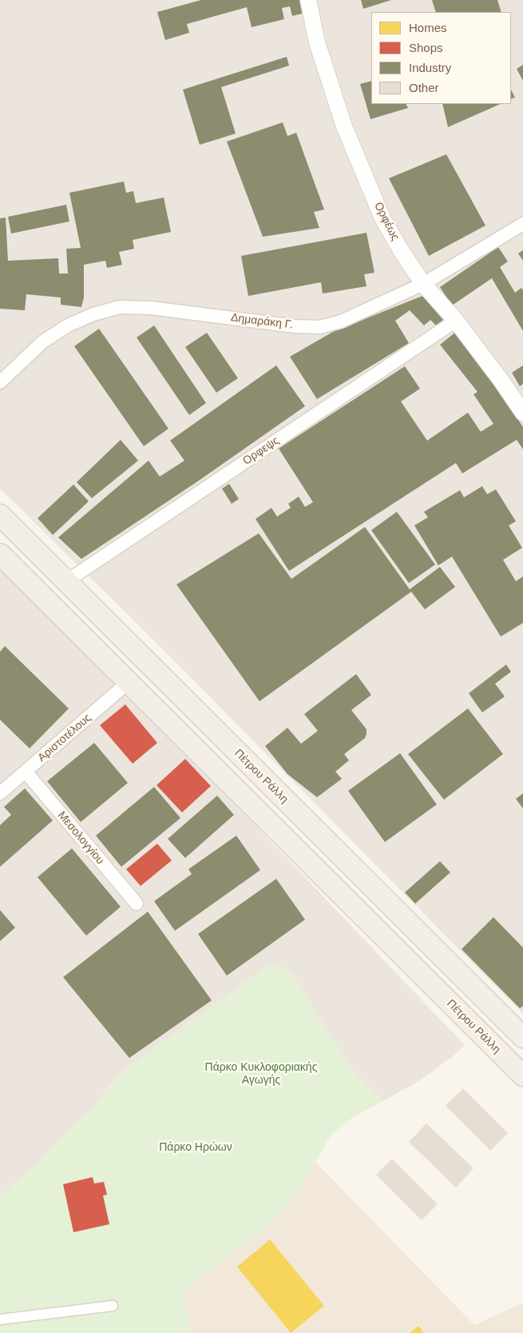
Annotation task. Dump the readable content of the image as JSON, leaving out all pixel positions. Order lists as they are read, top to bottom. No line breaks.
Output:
{"streets":{"main road":["Πέτρου Ράλλη"],"street":["Ορφέως","Δημαράκη Γ.","Ορφεψς","Αριστοτέλους","Μεσολογγίου"]},"crossings":[["Ορφέως","Δημαράκη Γ."],["Ορφέως","Ορφεψς"],["Ορφεψς","Πέτρου Ράλλη"],["Αριστοτέλους","Πέτρου Ράλλη"],["Αριστοτέλους","Μεσολογγίου"]],"parks":["Πάρκο Κυκλοφοριακής Αγωγής","Πάρκο Ηρώων"],"legend":["Homes","Shops","Industry","Other"]}
